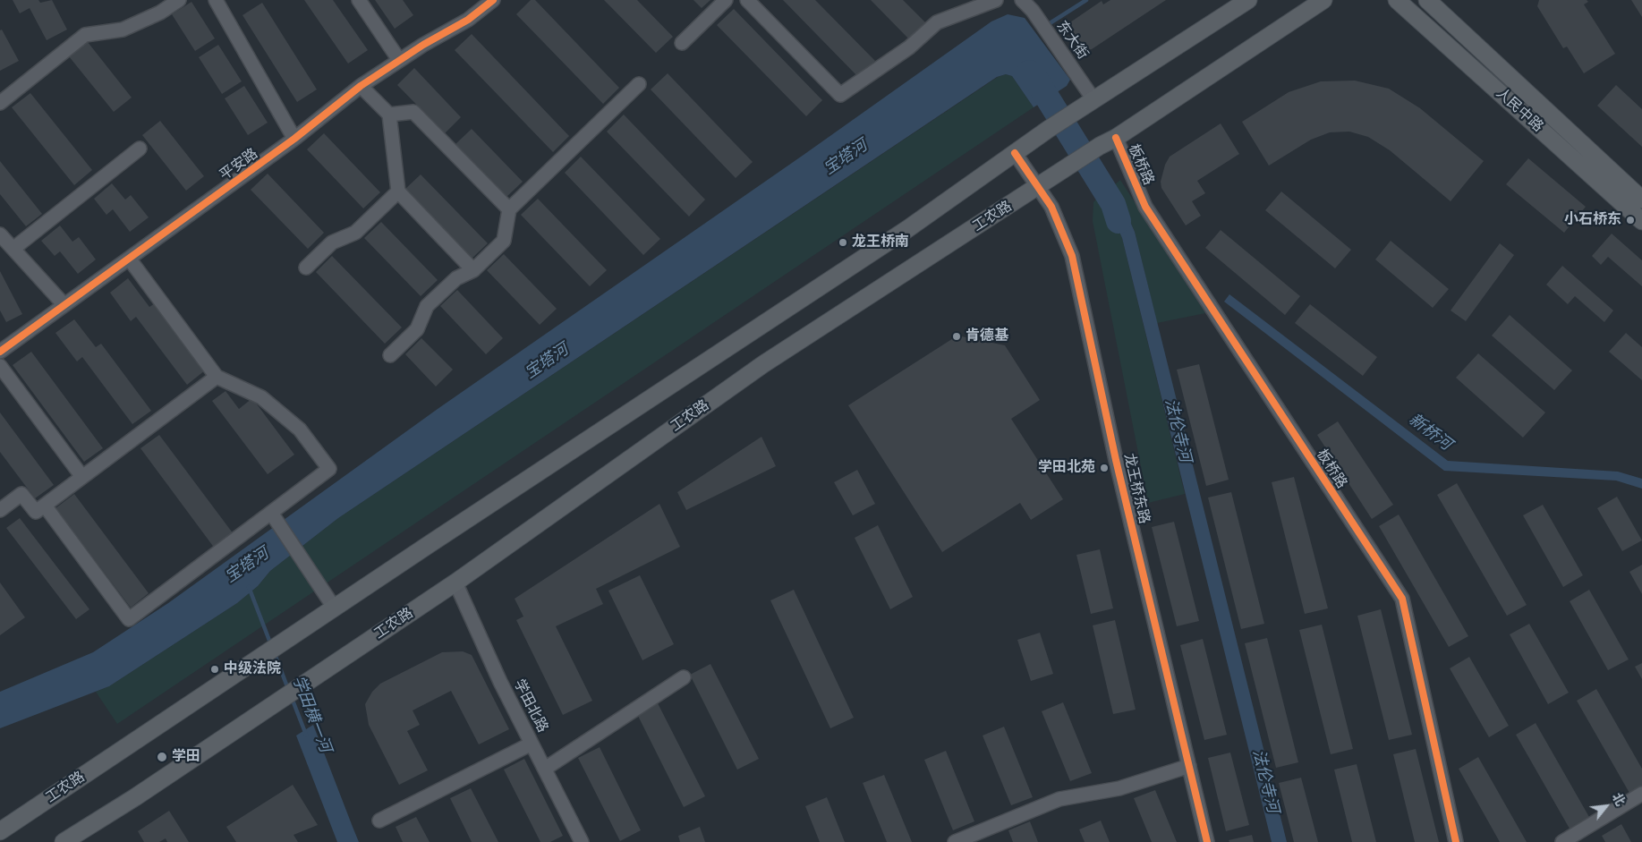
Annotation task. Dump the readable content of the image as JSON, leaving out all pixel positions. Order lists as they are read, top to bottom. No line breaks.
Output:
{"streets":{"main road":["人民中路","工农路"],"street":["东大街","平安路","板桥路","龙王桥东路","学田北路"]},"crossings":[["东大街","工农路"],["板桥路","工农路"],["工农路","龙王桥东路"],["工农路","学田北路"]],"water":["宝塔河","法伦寺河","新桥河","学田横一河"],"places":["小石桥东","龙王桥南","肯德基","学田北苑","中级法院","学田"],"north":"top right"}
